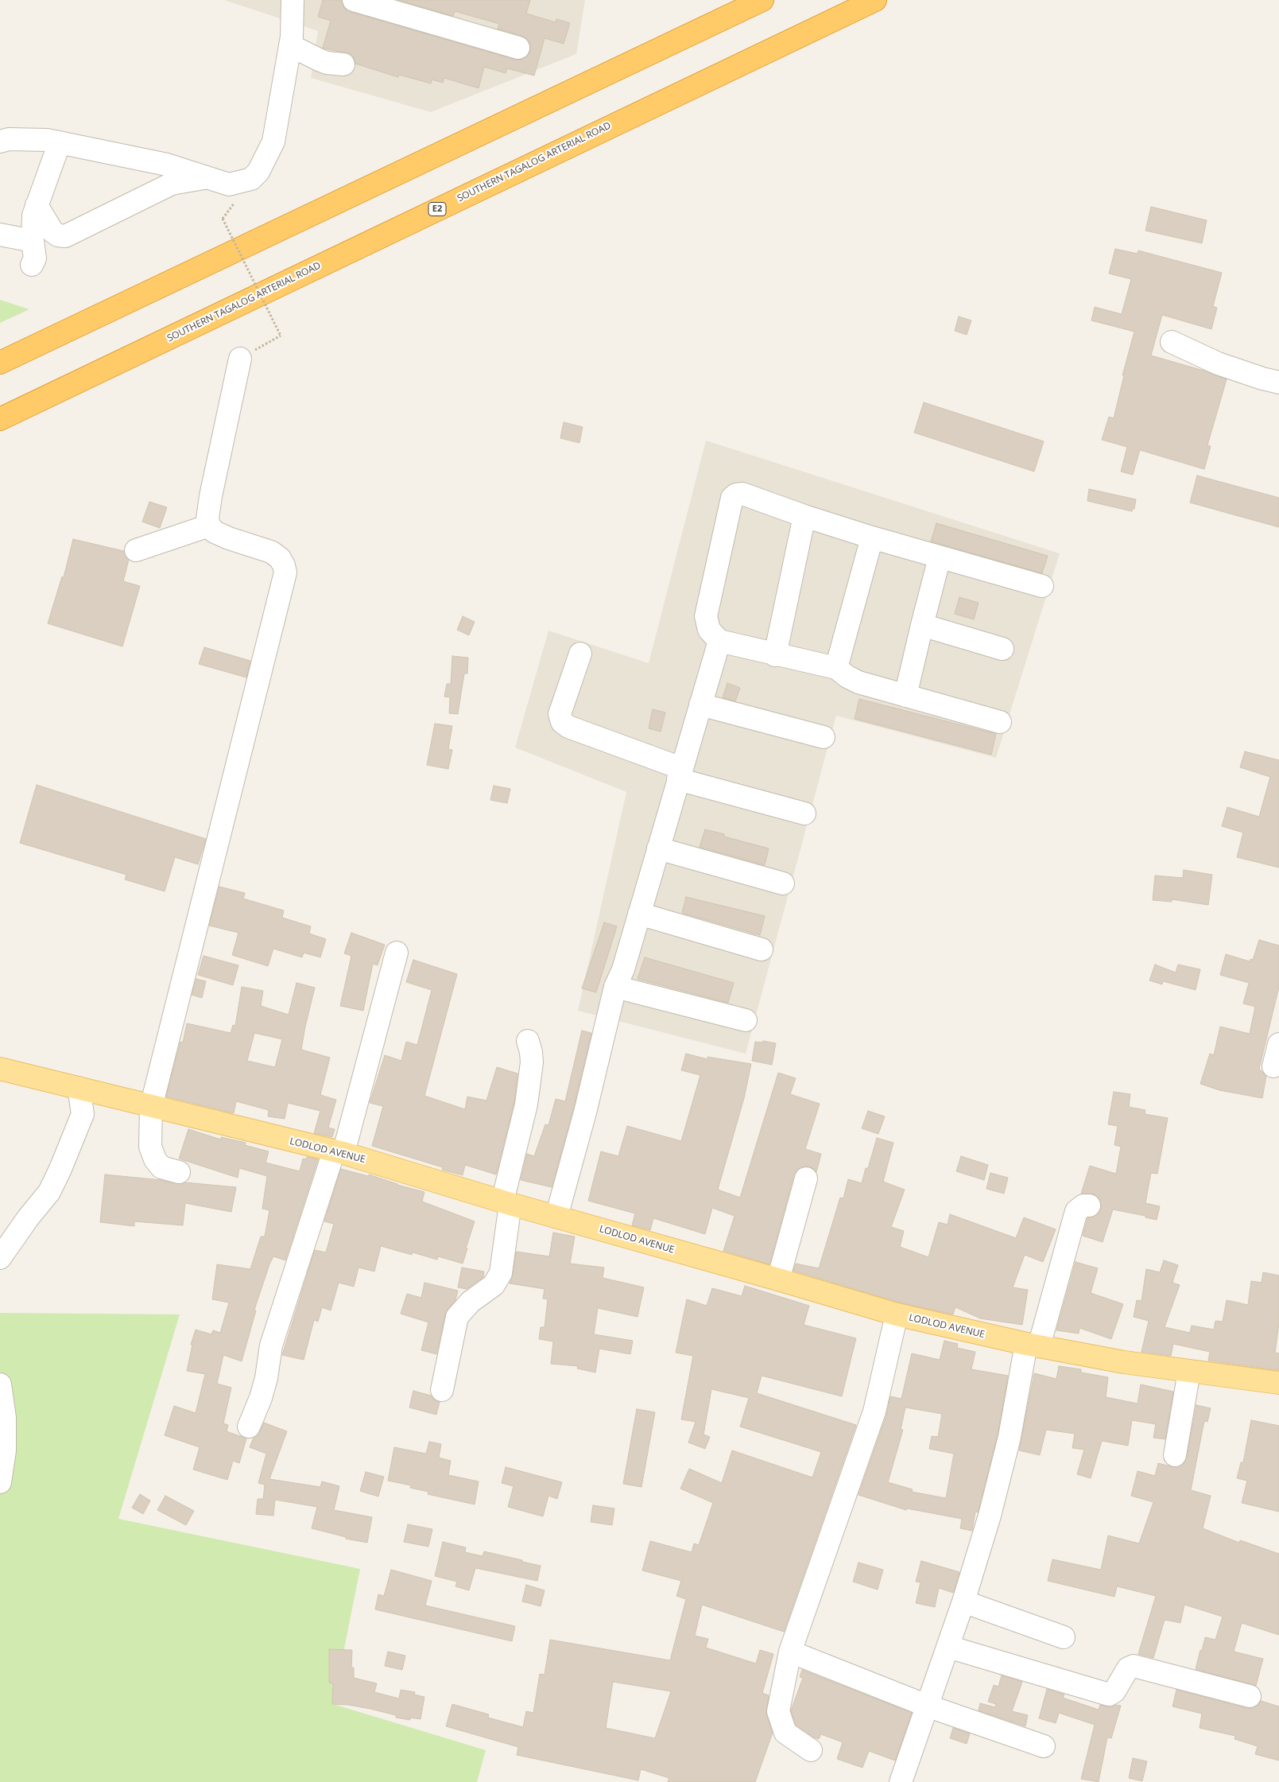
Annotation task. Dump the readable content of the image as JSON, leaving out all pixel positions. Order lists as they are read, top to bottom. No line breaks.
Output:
{"streets":{"highway":["SOUTHERN TAGALOG ARTERIAL ROAD","E2"],"main road":["LODLOD AVENUE"]}}
